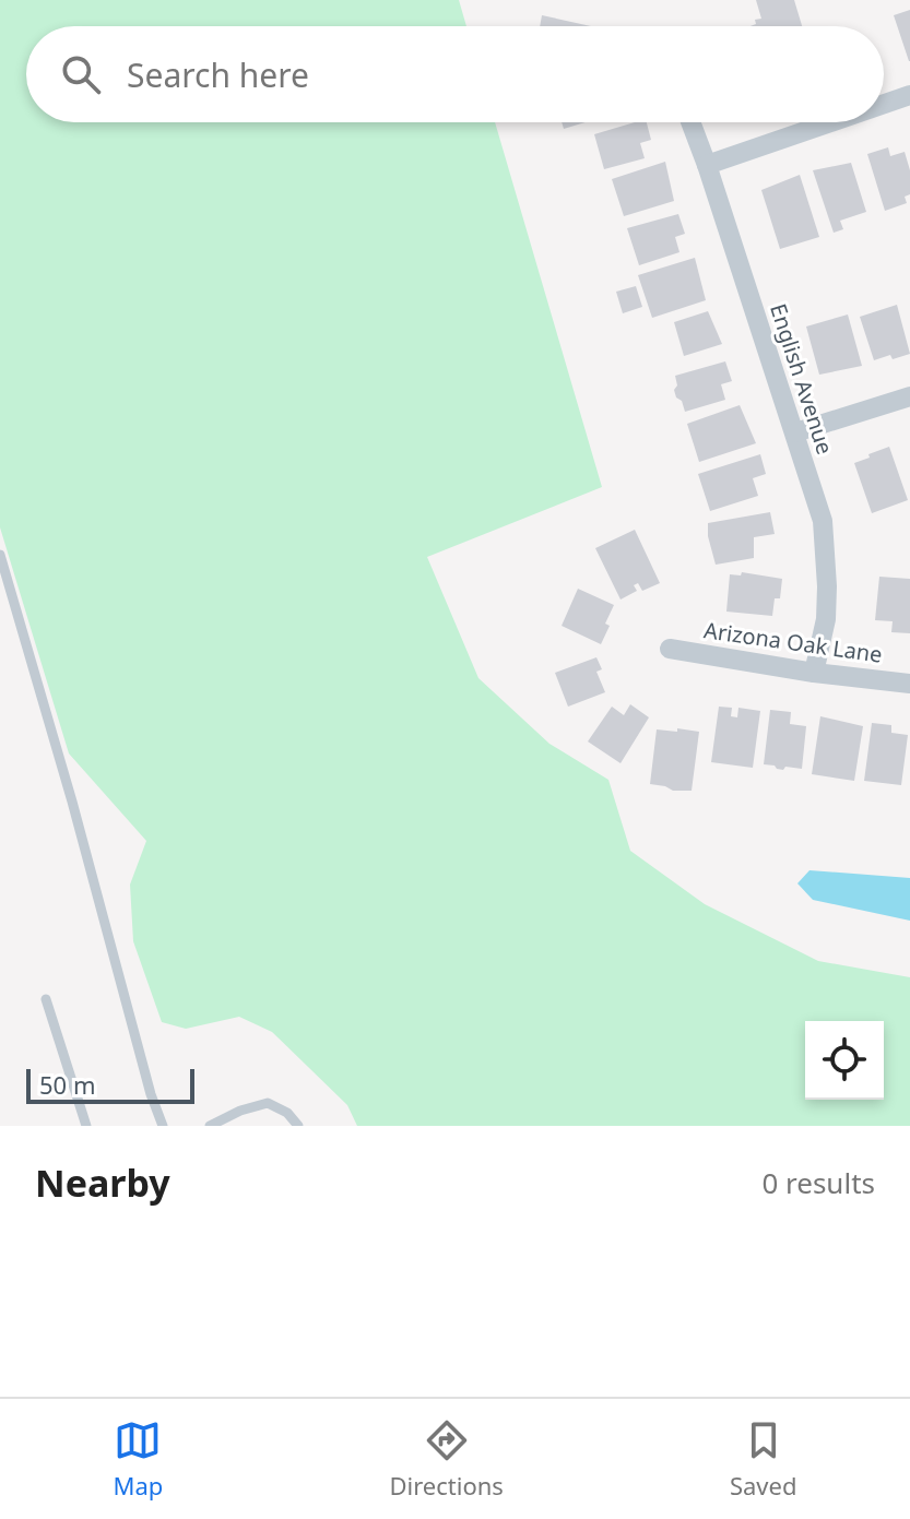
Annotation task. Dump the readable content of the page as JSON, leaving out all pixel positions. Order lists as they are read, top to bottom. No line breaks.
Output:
{"streets":{"street":["English Avenue","Arizona Oak Lane"]},"crossings":[["English Avenue","Arizona Oak Lane"]],"scale_bar":"50 m","page":{"search":"Search here","scale":"50 m","heading":["Nearby","0 results"],"nav":["Map","Directions","Saved"]}}
